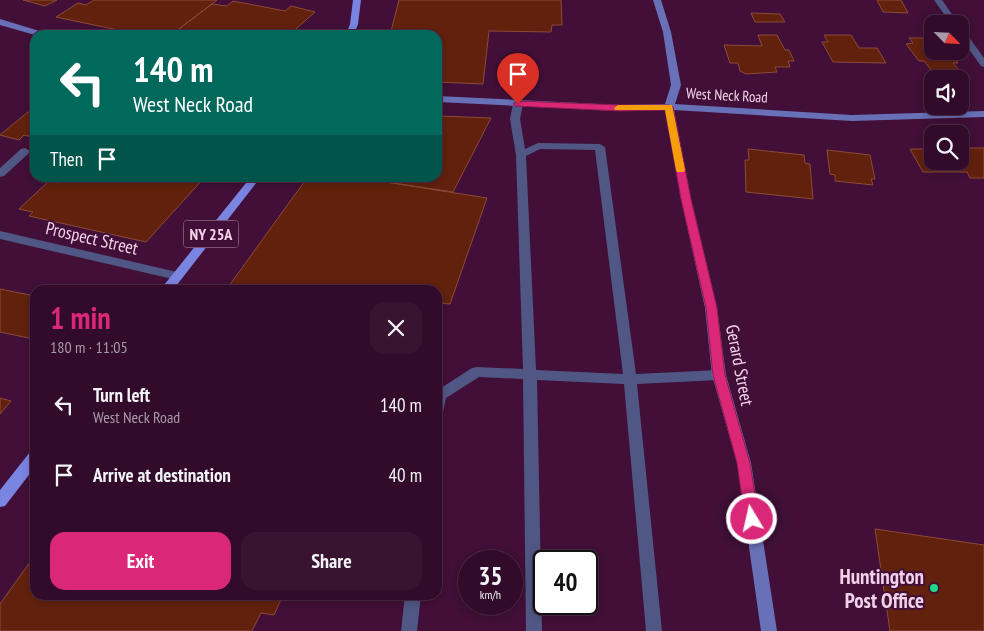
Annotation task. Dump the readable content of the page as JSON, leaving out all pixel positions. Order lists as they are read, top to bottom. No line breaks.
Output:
{"streets":{"main road":["NY 25A"],"street":["West Neck Road","Prospect Street","Gerard Street"]},"crossings":[["West Neck Road","Gerard Street"],["NY 25A","Prospect Street"]],"places":["Huntington Post Office"],"north":"bottom right","page":{"turn":["140 m","West Neck Road"],"then":"Then","heading":["1 min","180 m · 11:05"],"list":[{"name":"Turn left","note":"West Neck Road","value":"140 m"},{"name":"Arrive at destination","value":"40 m"}],"buttons":["Exit","Share"],"speed":"35 km/h","limit":"40"}}
